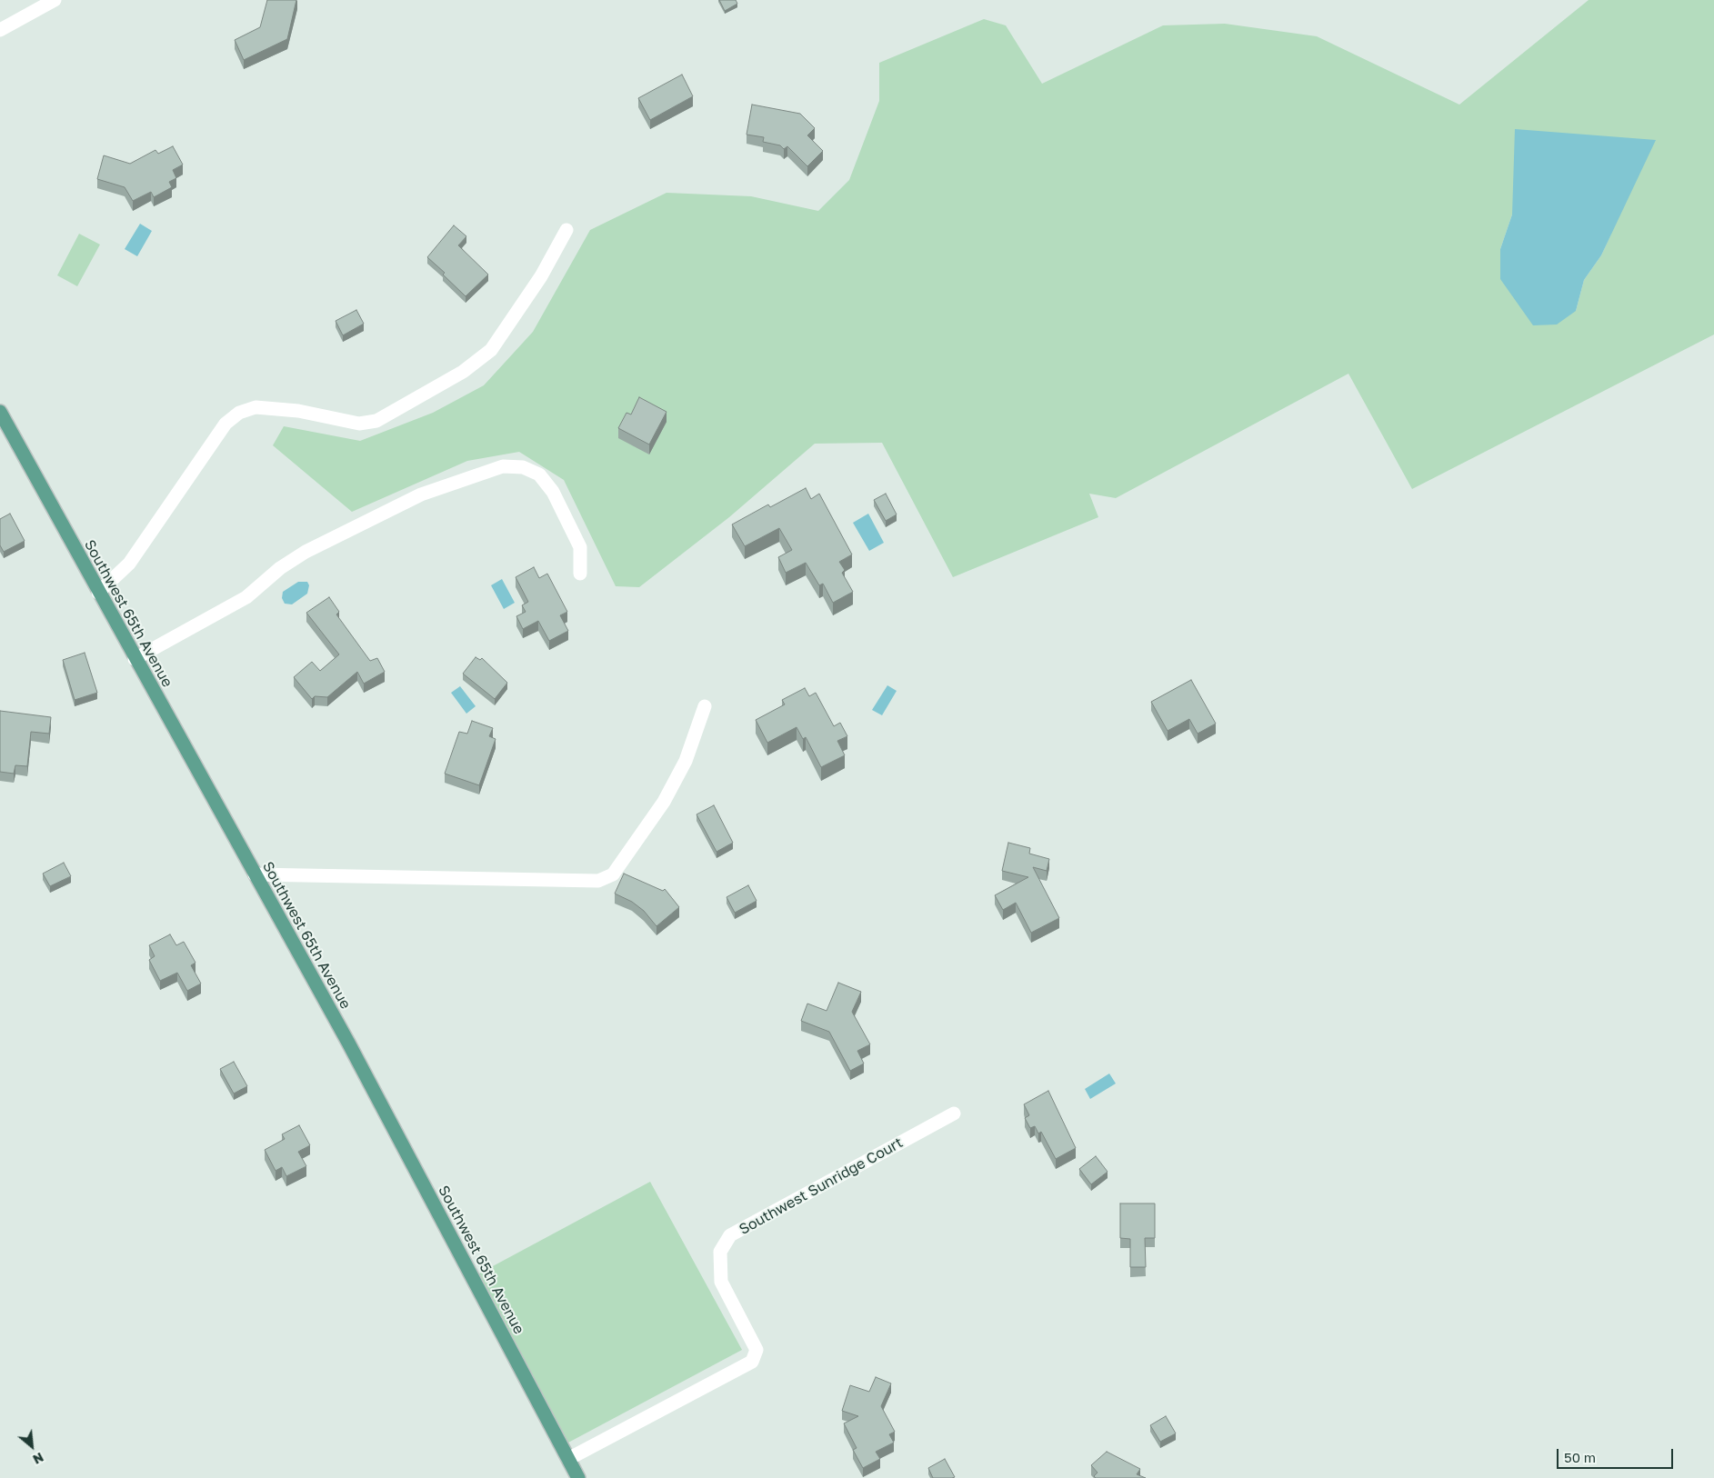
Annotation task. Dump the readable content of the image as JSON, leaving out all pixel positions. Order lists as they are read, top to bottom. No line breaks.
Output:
{"streets":{"main road":["Southwest 65th Avenue"],"street":["Southwest Sunridge Court"]},"crossings":[["Southwest 65th Avenue","Southwest Sunridge Court"]],"scale_bar":"50 m","north":"bottom right"}
